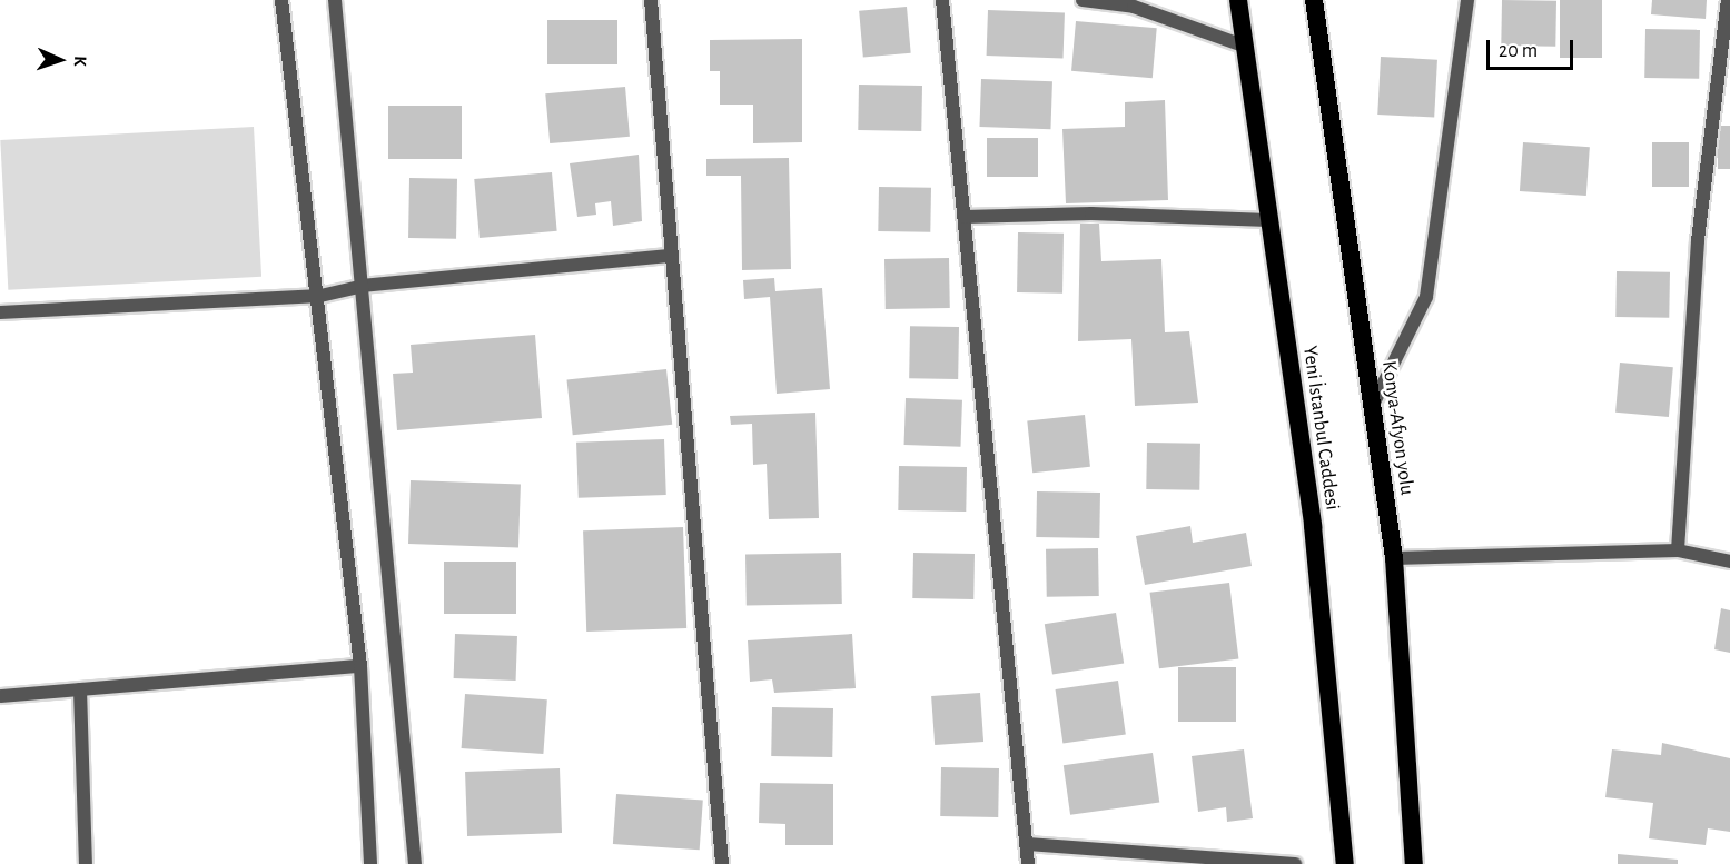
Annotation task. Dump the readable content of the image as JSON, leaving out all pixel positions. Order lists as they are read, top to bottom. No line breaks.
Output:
{"streets":{"highway":["Yeni İstanbul Caddesi","Konya-Afyon yolu"]},"scale_bar":"20 m","north":"right"}
